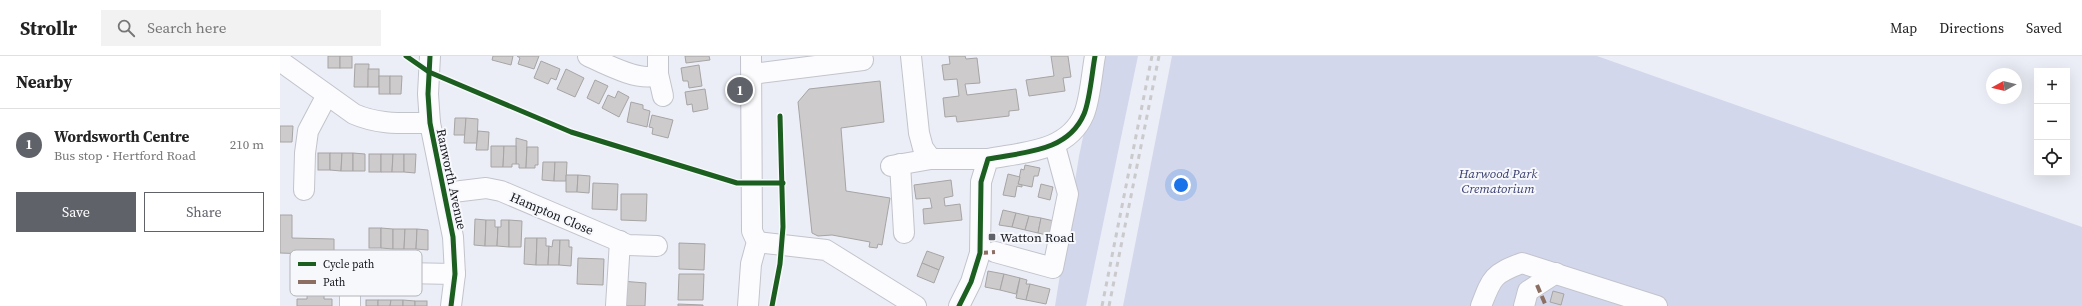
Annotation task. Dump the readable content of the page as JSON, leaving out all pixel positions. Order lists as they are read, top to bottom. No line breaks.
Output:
{"streets":{"street":["Ranworth Avenue","Hampton Close"]},"crossings":[["Ranworth Avenue","Hampton Close"]],"parks":["Harwood Park Crematorium"],"places":{"transit":["Watton Road"]},"legend":["Cycle path","Path"],"north":"left","page":{"header":"Strollr","search":"Search here","nav":["Map","Directions","Saved"],"heading":"Nearby","map_buttons":["+","−"],"pins":"1","list":[{"mark":"1","name":"Wordsworth Centre","note":"Bus stop · Hertford Road","value":"210 m"}],"buttons":["Save","Share"]}}
